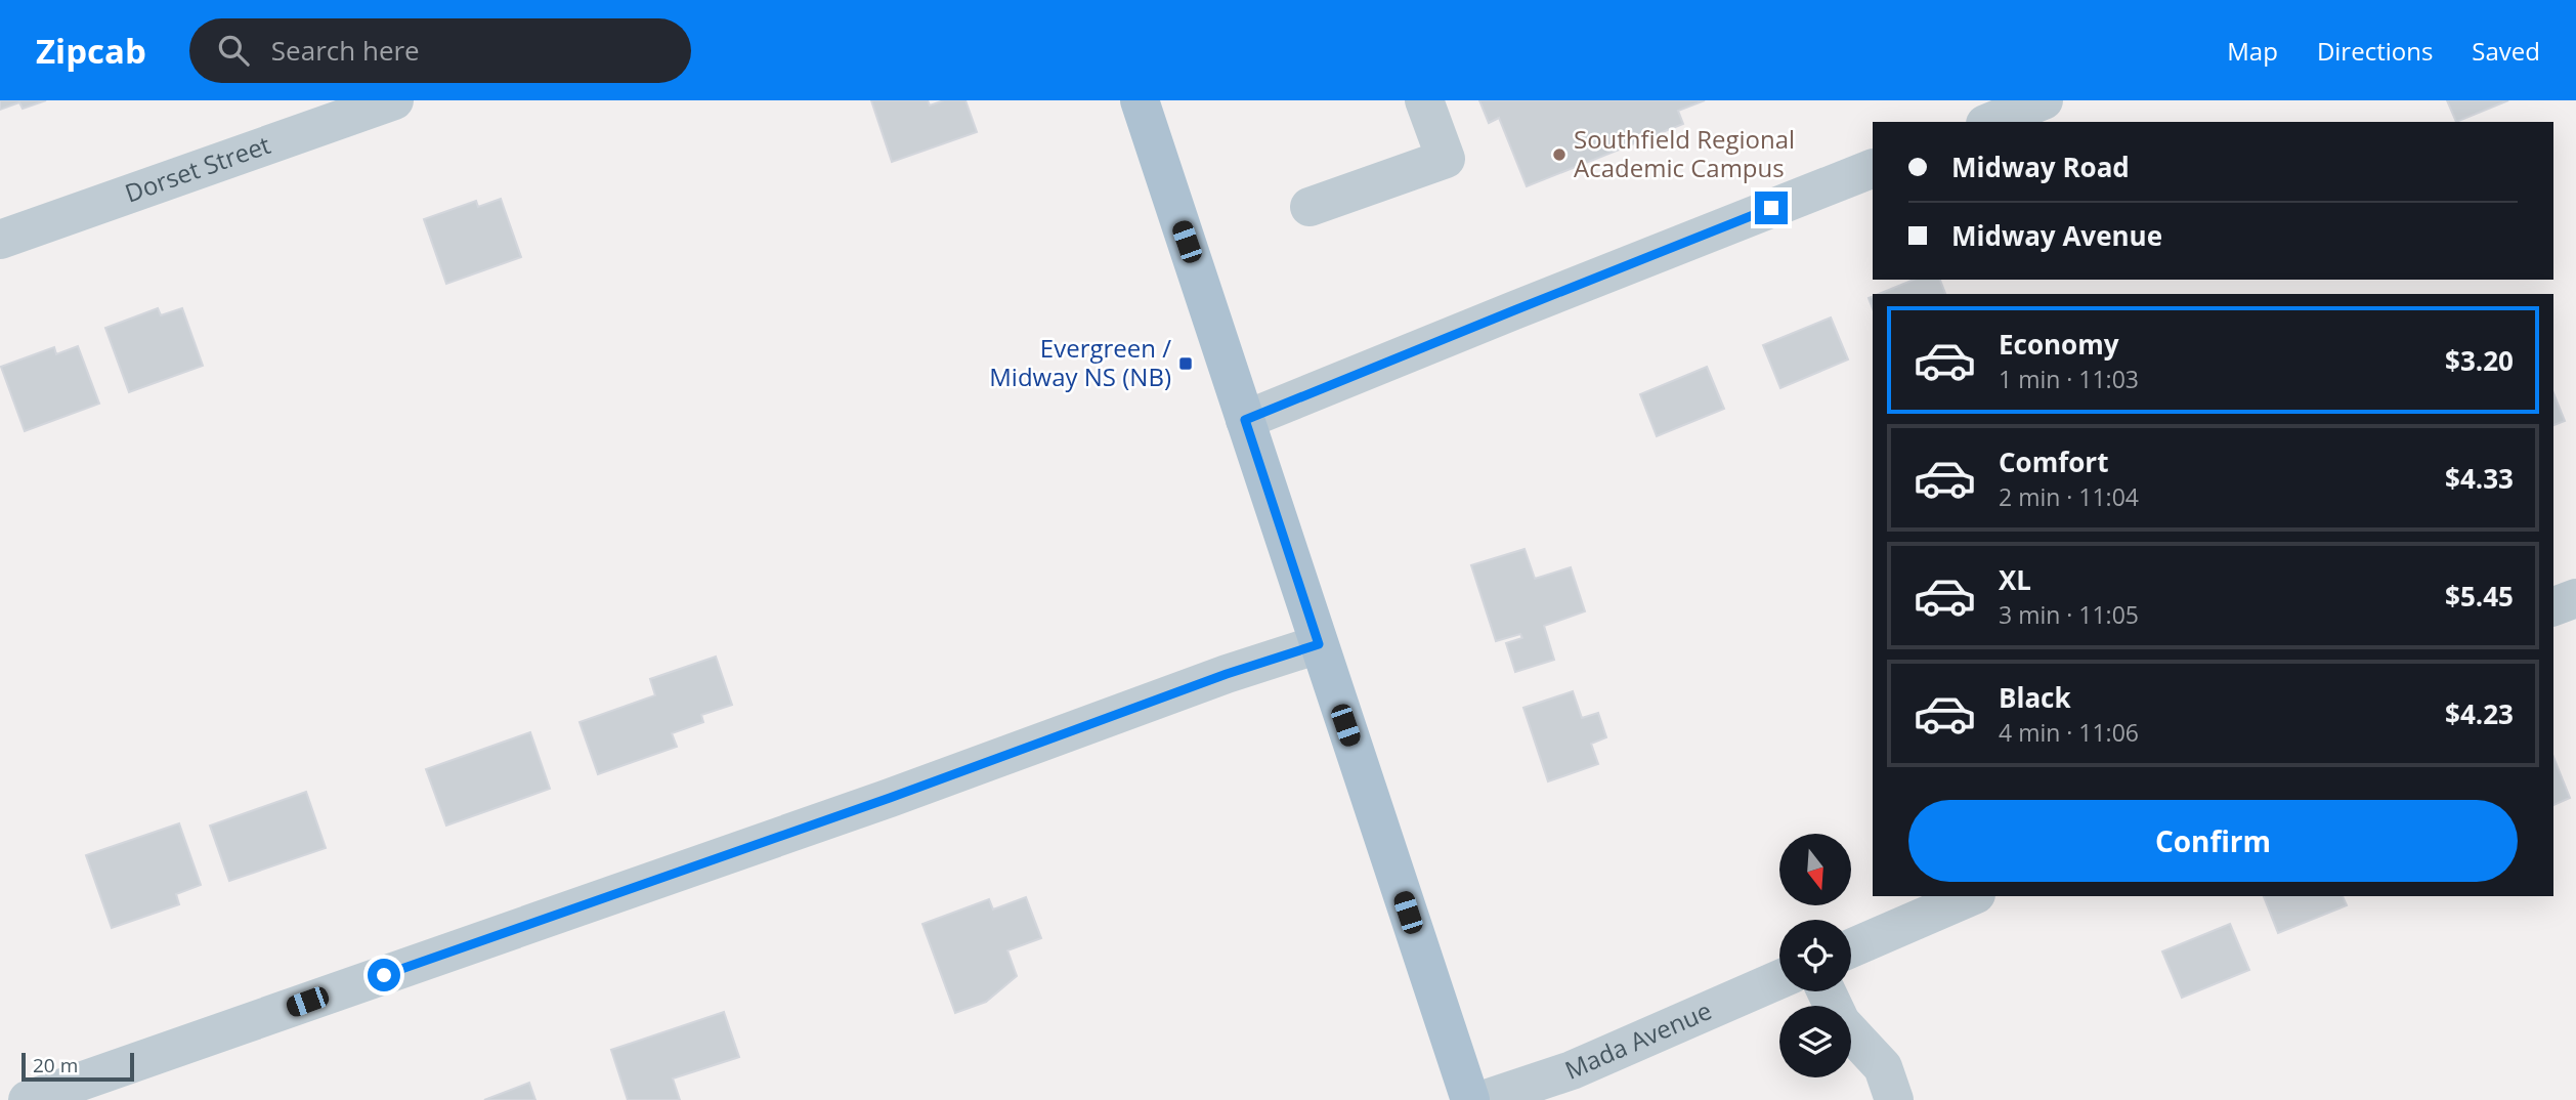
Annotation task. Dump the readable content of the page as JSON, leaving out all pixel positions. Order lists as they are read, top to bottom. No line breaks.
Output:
{"streets":{"street":["Dorset Street","Mada Avenue"]},"places":{"other":["Southfield Regional Academic Campus"],"transit":["Evergreen / Midway NS (NB)"]},"scale_bar":"20 m","north":"bottom","page":{"header":"Zipcab","search":"Search here","nav":["Map","Directions","Saved"],"banner":["Midway Road","Midway Avenue"],"list":[{"name":"Economy","note":"1 min · 11:03","value":"$3.20"},{"name":"Comfort","note":"2 min · 11:04","value":"$4.33"},{"name":"XL","note":"3 min · 11:05","value":"$5.45"},{"name":"Black","note":"4 min · 11:06","value":"$4.23"}],"buttons":"Confirm","scale":"20 m"}}
